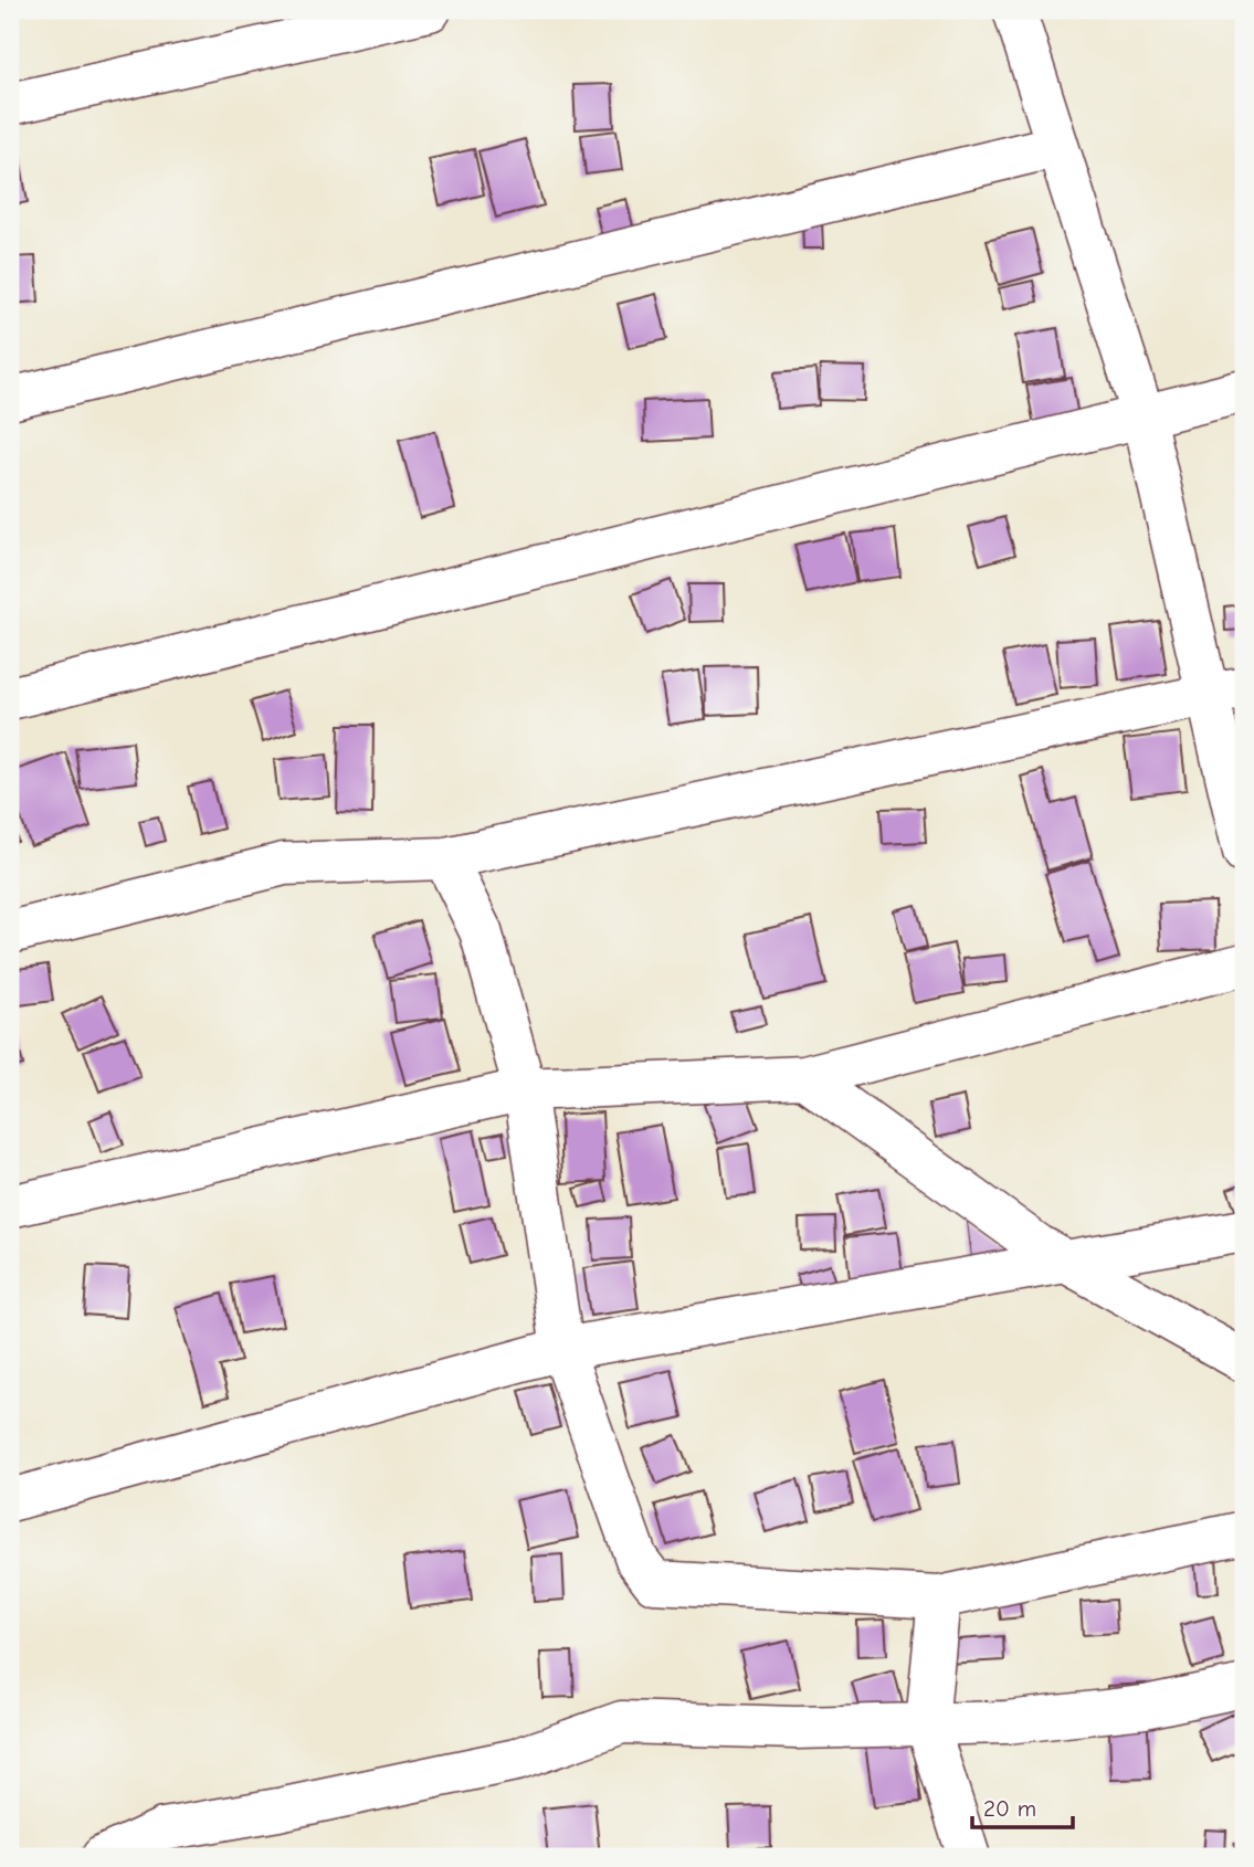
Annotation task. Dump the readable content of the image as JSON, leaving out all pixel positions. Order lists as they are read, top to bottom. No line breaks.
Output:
{"scale_bar":"20 m"}
